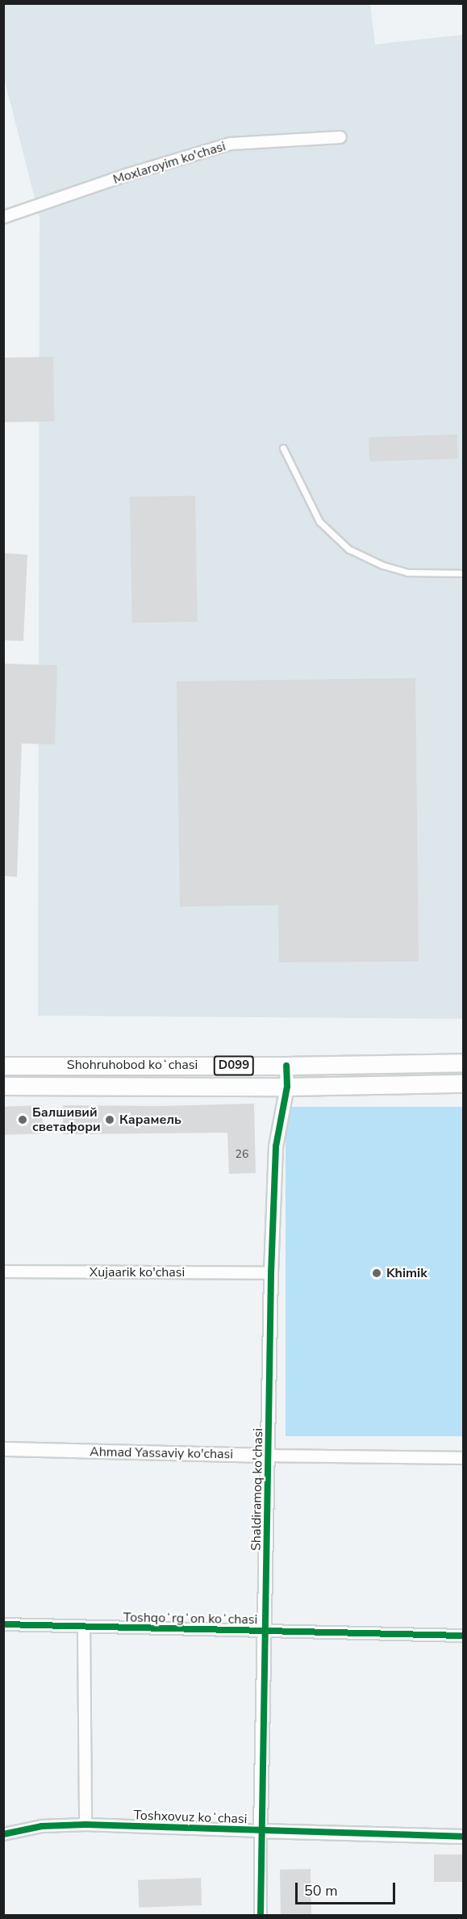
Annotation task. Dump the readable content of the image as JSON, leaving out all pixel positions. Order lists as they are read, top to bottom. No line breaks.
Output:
{"streets":{"highway":["Shohruhobod koʻchasi","D099"],"street":["Moxlaroyim ko'chasi","Xujaarik ko'chasi","Ahmad Yassaviy ko'chasi","Shaldiramoq ko'chasi","Toshqoʻrgʻon koʻchasi","Toshxovuz koʻchasi"]},"crossings":[["Shohruhobod koʻchasi","Shaldiramoq ko'chasi"],["Xujaarik ko'chasi","Shaldiramoq ko'chasi"],["Ahmad Yassaviy ko'chasi","Shaldiramoq ko'chasi"],["Shaldiramoq ko'chasi","Toshqoʻrgʻon koʻchasi"],["Shaldiramoq ko'chasi","Toshxovuz koʻchasi"]],"places":["Балшивий светафори","Карамель","Khimik"],"house_numbers":["26"],"scale_bar":"50 m"}
